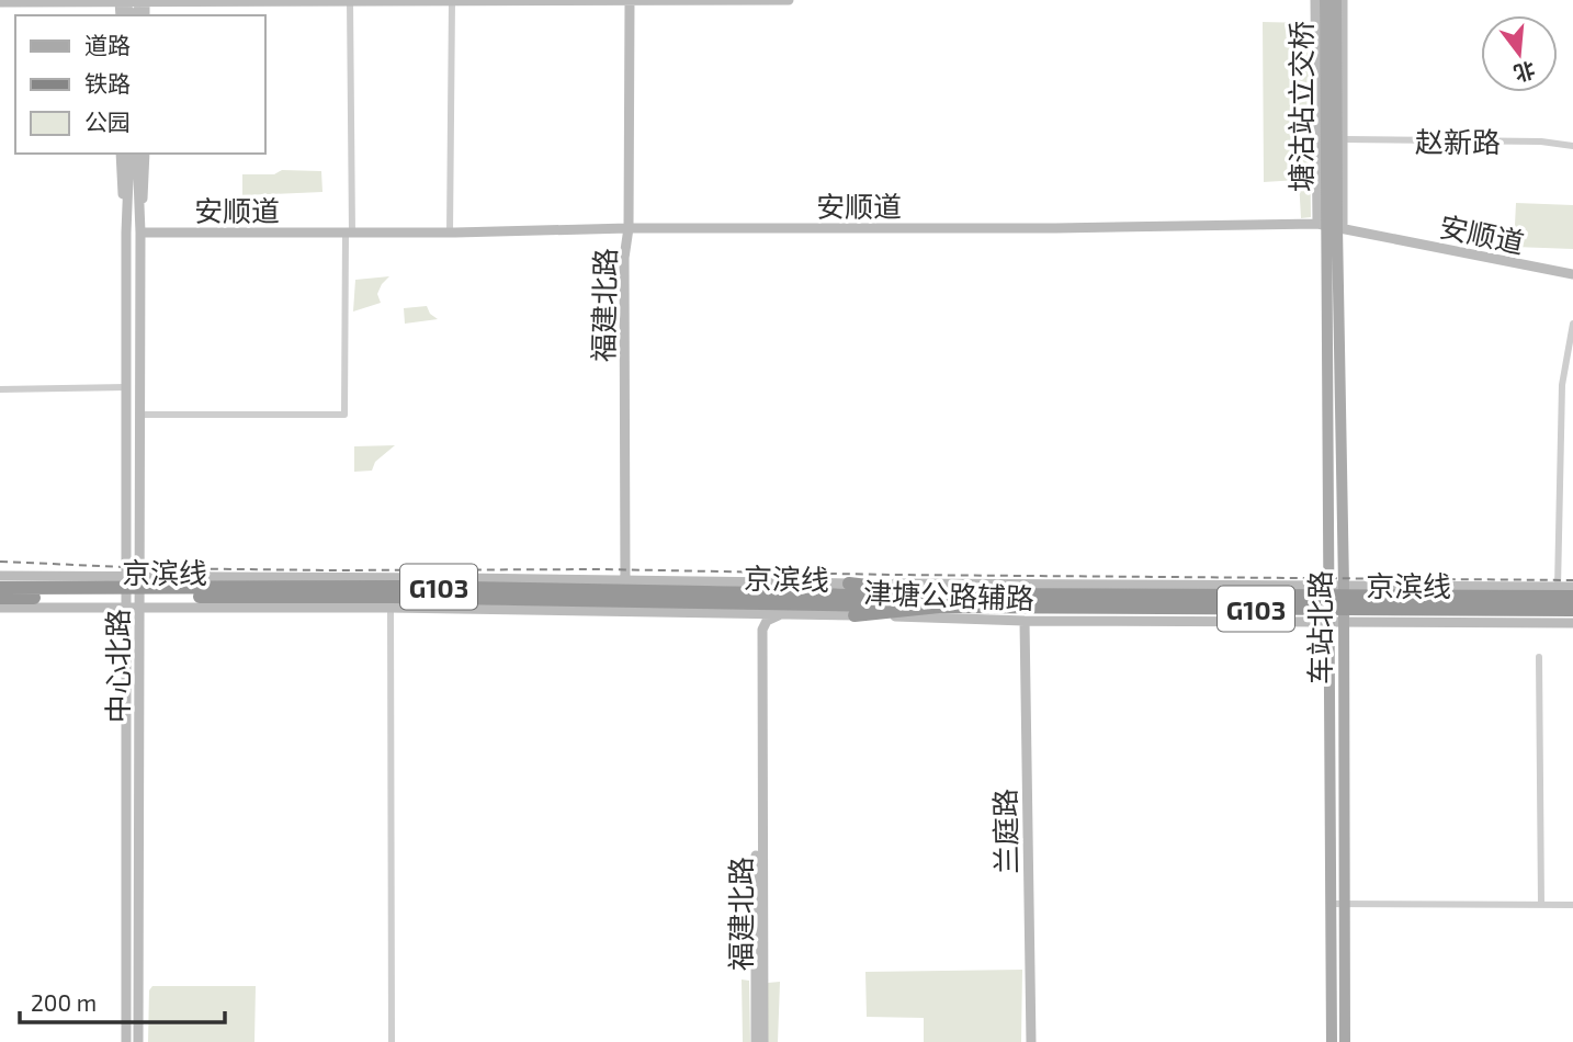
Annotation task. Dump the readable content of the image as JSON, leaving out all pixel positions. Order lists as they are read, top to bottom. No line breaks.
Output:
{"streets":{"highway":["京滨线","G103"],"main road":["塘沽站立交桥","安顺道","福建北路","津塘公路辅路","车站北路","中心北路","兰庭路"],"street":["赵新路"]},"crossings":[["塘沽站立交桥","安顺道"],["塘沽站立交桥","车站北路"],["安顺道","福建北路"],["安顺道","车站北路"],["安顺道","中心北路"],["福建北路","津塘公路辅路"],["京滨线","G103"],["G103","津塘公路辅路"],["津塘公路辅路","车站北路"],["津塘公路辅路","中心北路"],["津塘公路辅路","兰庭路"]],"legend":["道路","铁路","公园"],"scale_bar":"200 m","north":"bottom"}
